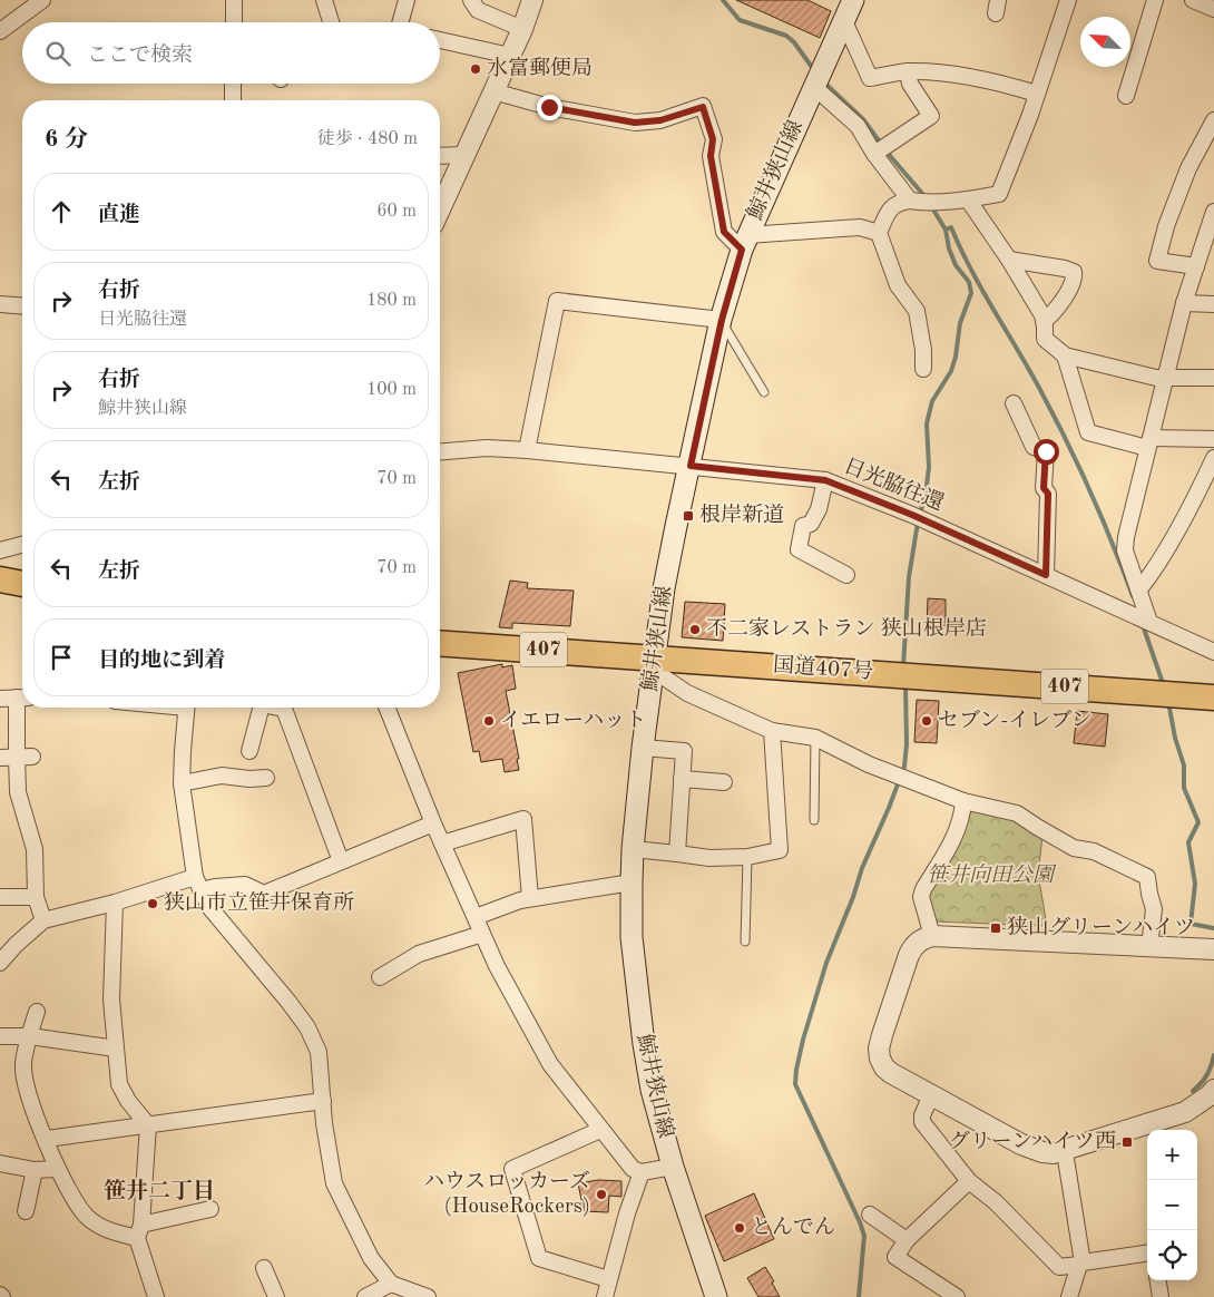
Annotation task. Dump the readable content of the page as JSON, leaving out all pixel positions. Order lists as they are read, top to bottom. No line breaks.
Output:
{"streets":{"highway":["407","国道407号"],"main road":["鯨井狭山線"],"street":["日光脇往還"]},"crossings":[["鯨井狭山線","日光脇往還"],["鯨井狭山線","国道407号"]],"districts":["笹井二丁目"],"parks":["笹井向田公園"],"places":{"other":["水富郵便局","不二家レストラン 狭山根岸店","イエローハット","セブン-イレブン","狭山市立笹井保育所","ハウスロッカーズ (HouseRockers)","とんでん"],"transit":["根岸新道","狭山グリーンハイツ","グリーンハイツ西"]},"north":"top left","page":{"search":"ここで検索","heading":["6 分","徒歩 · 480 m"],"list":[["直進","60 m"],["右折","日光脇往還","180 m"],["右折","鯨井狭山線","100 m"],["左折","70 m"],["左折","70 m"],"目的地に到着"],"map_buttons":["+","−"]}}
